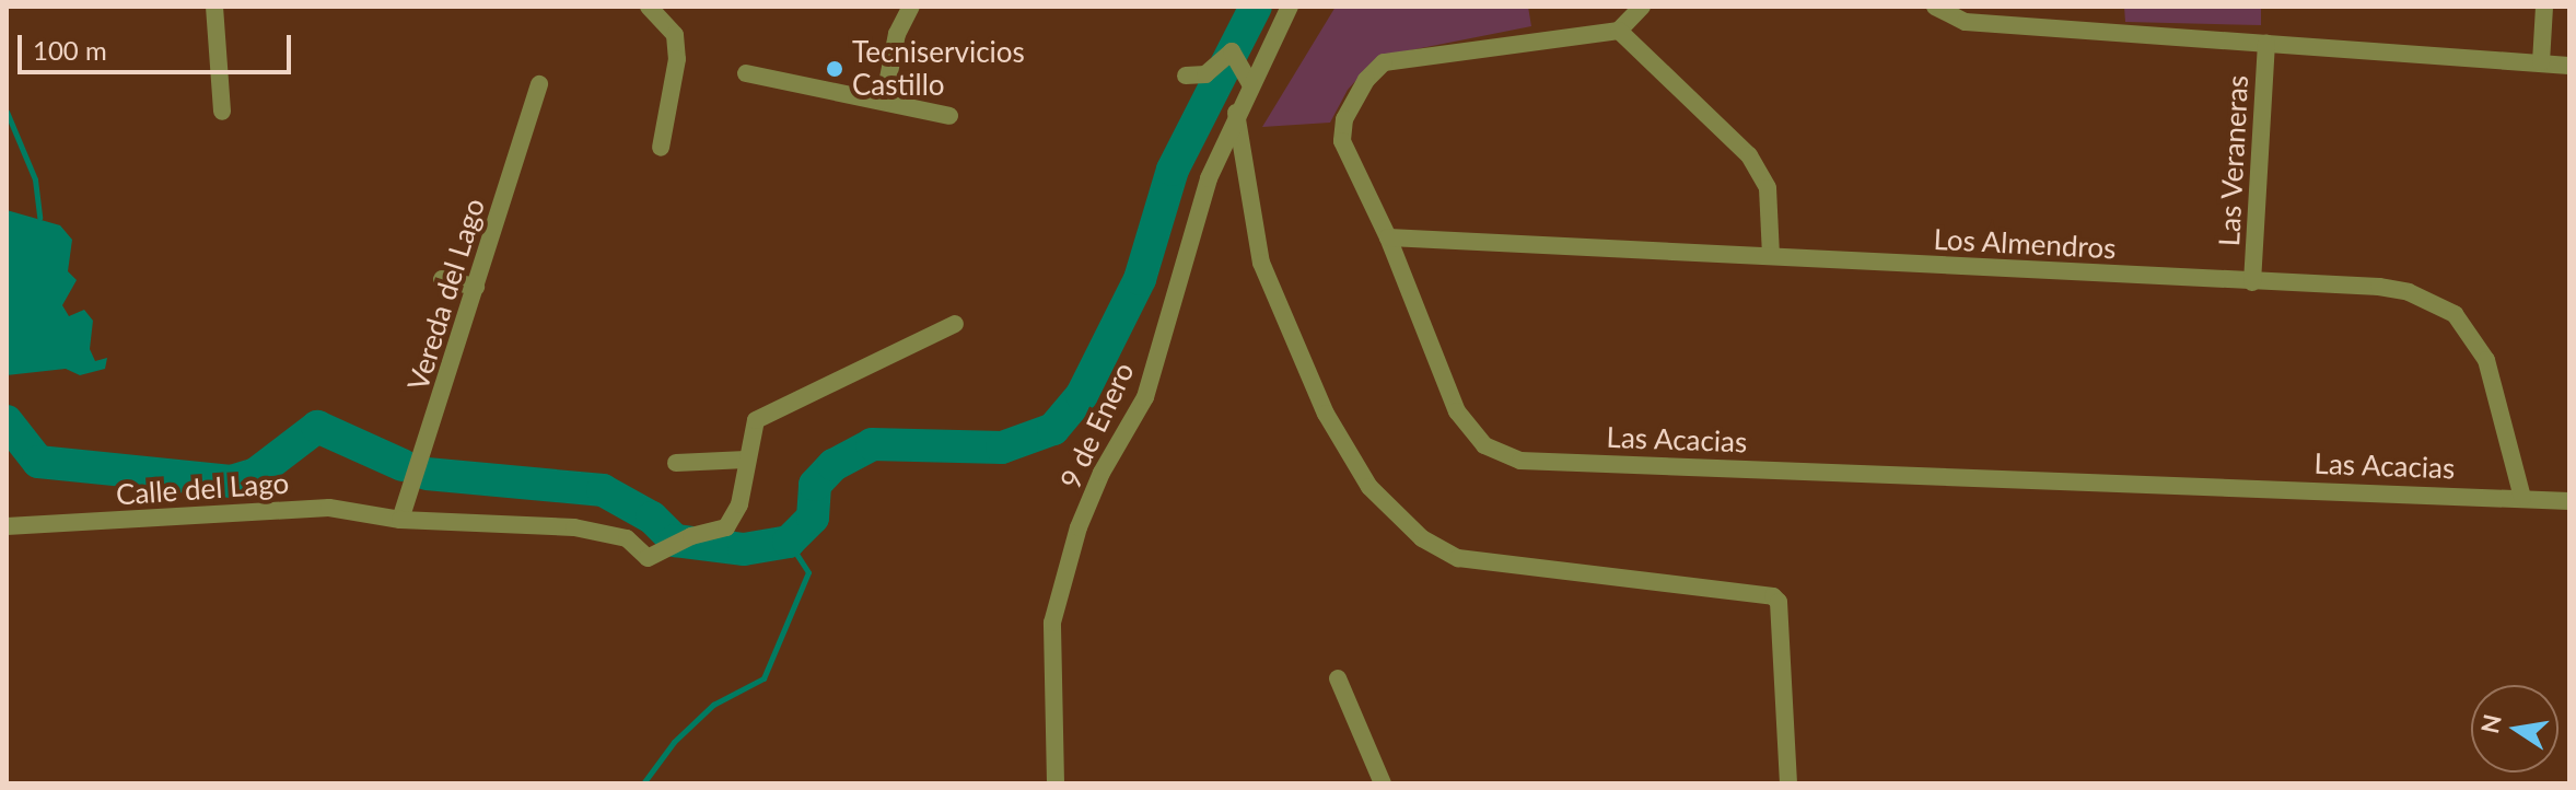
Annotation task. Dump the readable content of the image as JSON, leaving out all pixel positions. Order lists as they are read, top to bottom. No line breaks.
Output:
{"streets":{"street":["Las Veraneras","Los Almendros","Vereda del Lago","9 de Enero","Las Acacias","Calle del Lago"]},"crossings":[["Las Veraneras","Los Almendros"],["Los Almendros","Las Acacias"],["Vereda del Lago","Calle del Lago"]],"places":["Tecniservicios Castillo"],"scale_bar":"100 m","north":"left"}
